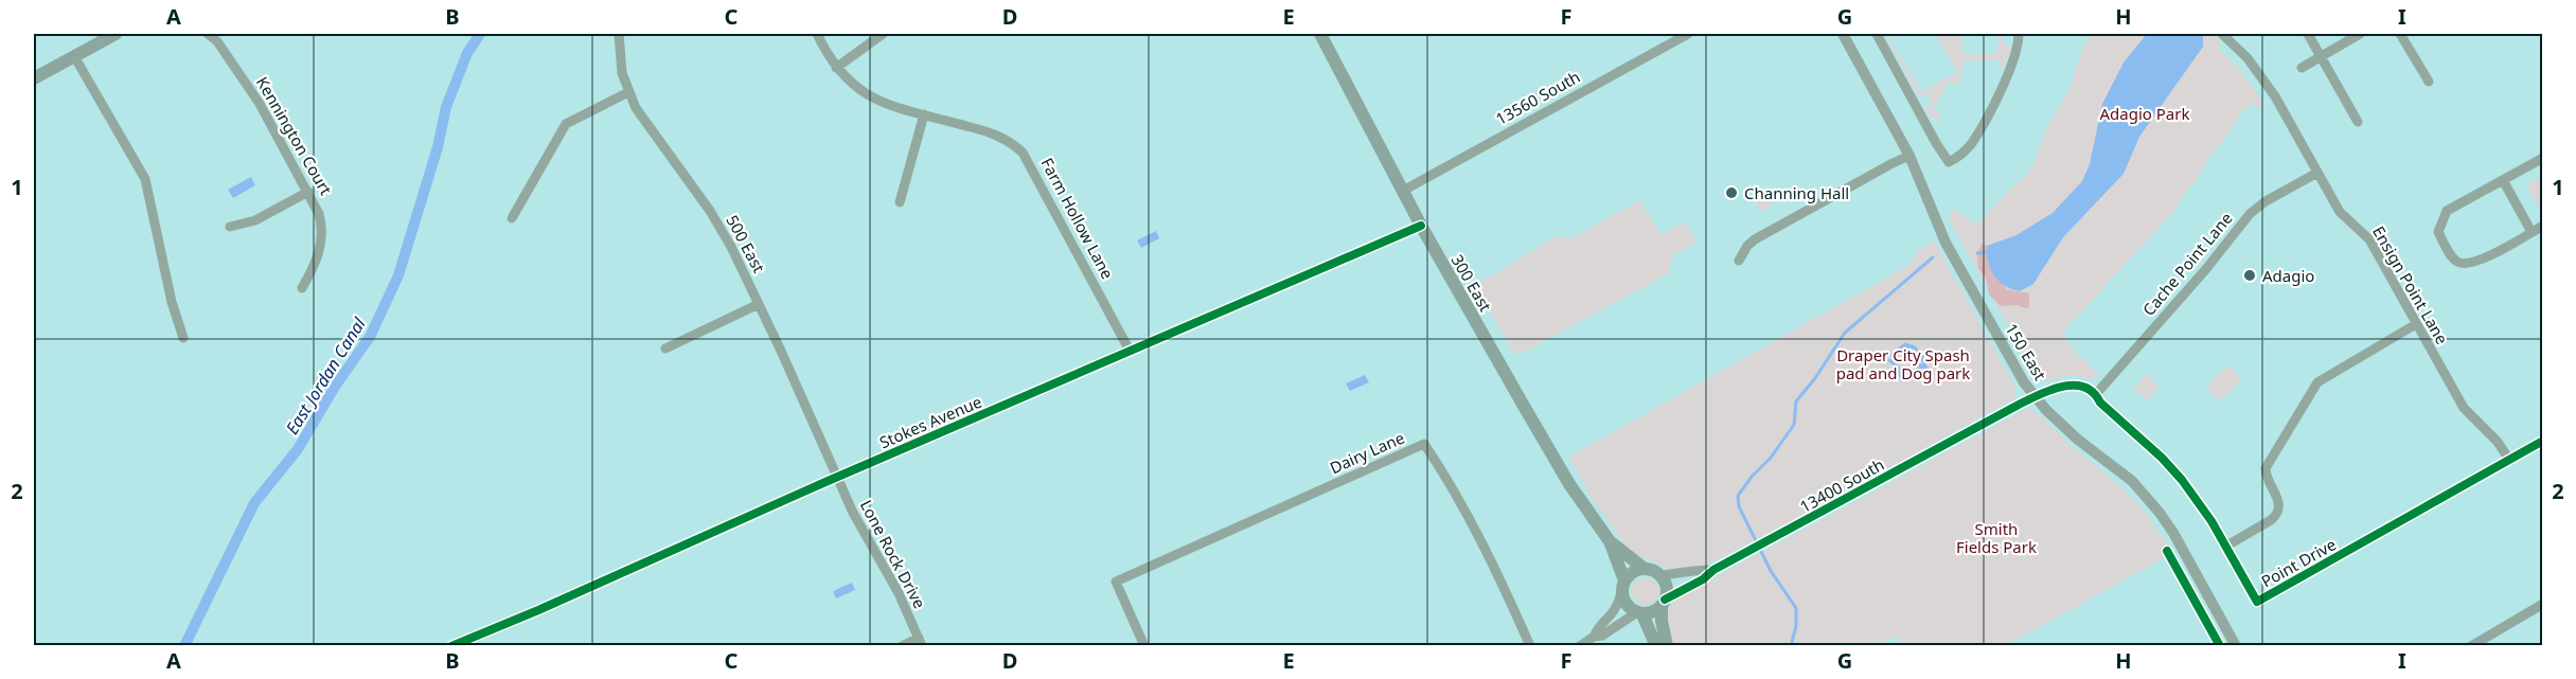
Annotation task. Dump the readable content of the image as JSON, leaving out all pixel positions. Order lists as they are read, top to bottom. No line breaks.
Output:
{"streets":{"main road":["300 East"],"street":["13560 South","Kennington Court","Farm Hollow Lane","500 East","Cache Point Lane","Ensign Point Lane","150 East","Stokes Avenue","Dairy Lane","13400 South","Lone Rock Drive","Point Drive"]},"crossings":[["13560 South","300 East"],["Farm Hollow Lane","Stokes Avenue"],["500 East","Stokes Avenue"],["500 East","Lone Rock Drive"],["Cache Point Lane","Ensign Point Lane"],["Cache Point Lane","Point Drive"],["300 East","Stokes Avenue"],["300 East","13400 South"],["Ensign Point Lane","Point Drive"],["150 East","13400 South"],["Stokes Avenue","Lone Rock Drive"]],"water":["East Jordan Canal"],"parks":["Adagio Park","Draper City Spash pad and Dog park","Smith Fields Park"],"places":["Channing Hall","Adagio"],"grid":{"columns":["A","B","C","D","E","F","G","H","I"],"rows":["1","2"]}}
